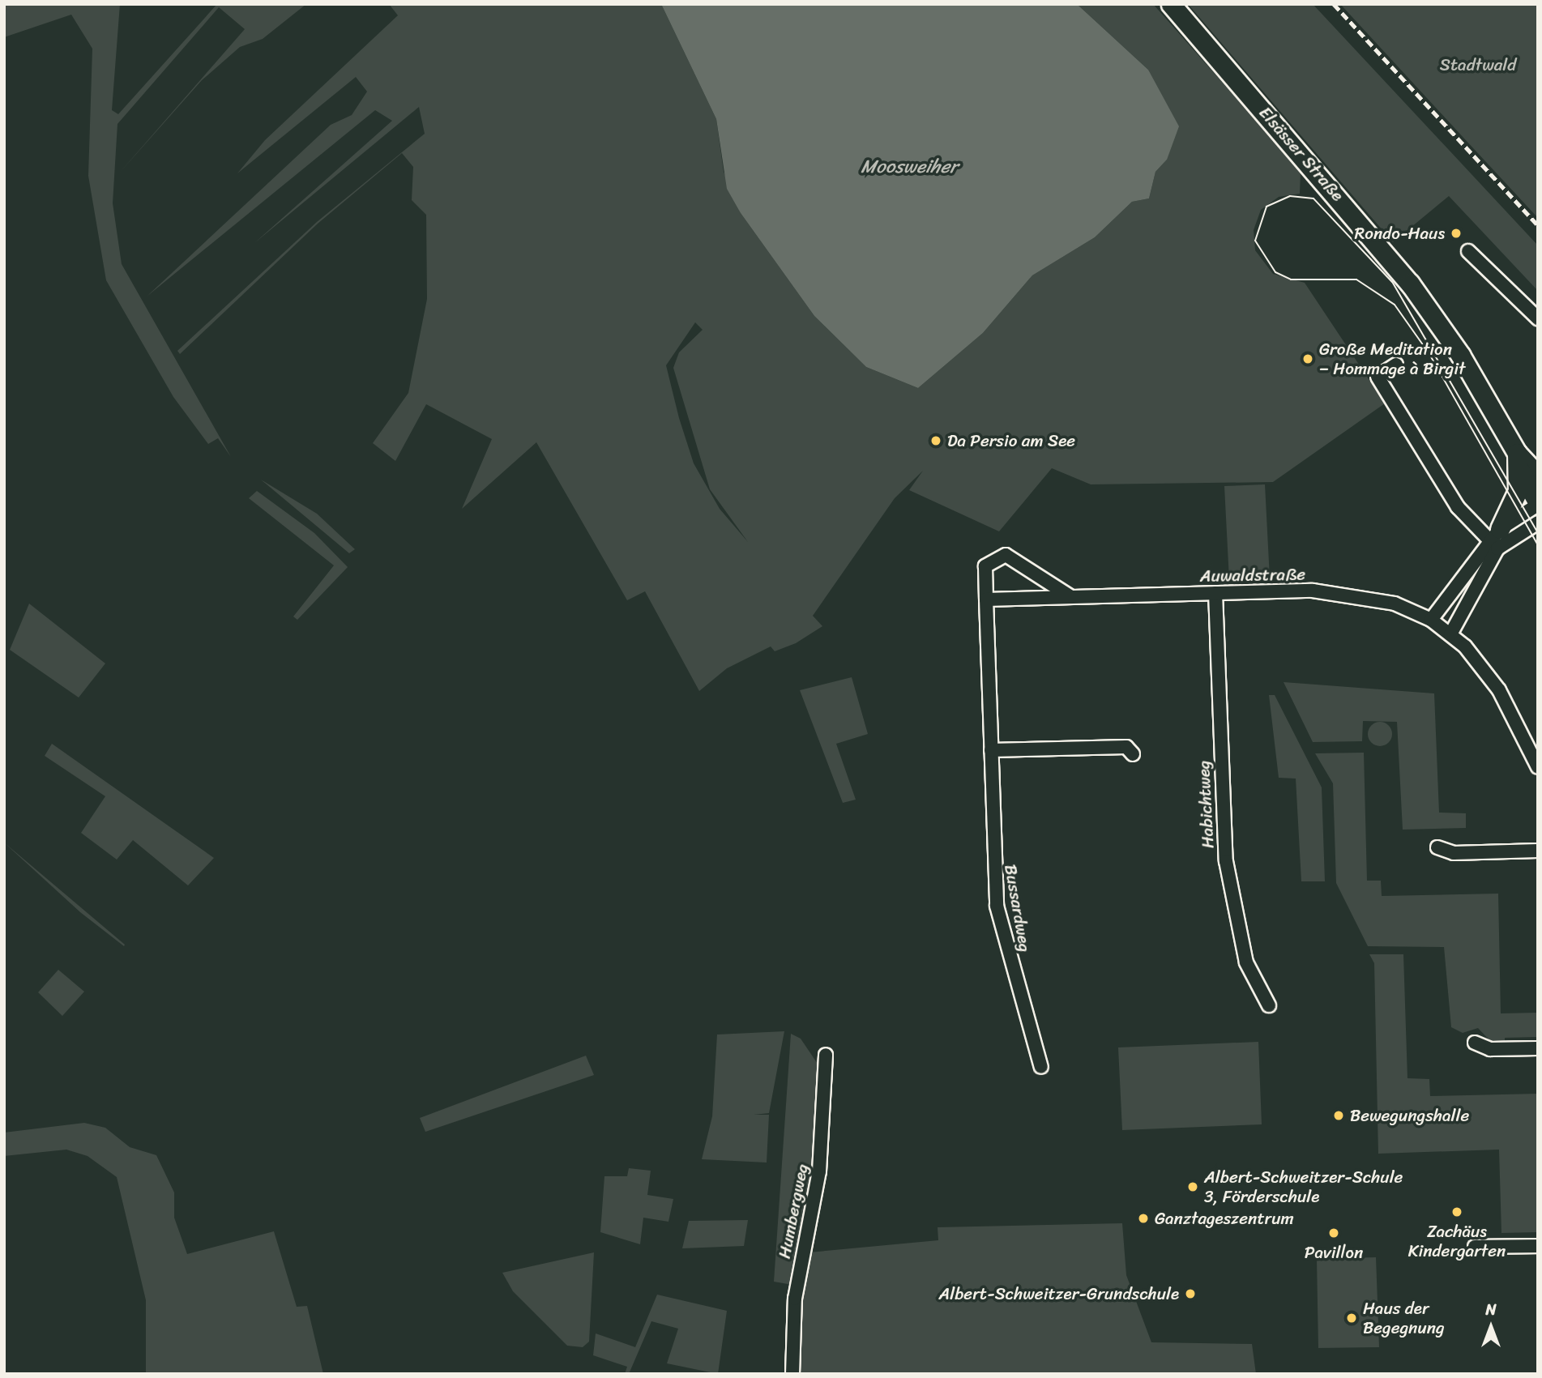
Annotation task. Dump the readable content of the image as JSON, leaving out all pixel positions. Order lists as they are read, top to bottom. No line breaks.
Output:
{"streets":{"main road":["Elsässer Straße"],"street":["Auwaldstraße","Habichtweg","Bussardweg","Humbergweg"]},"crossings":[["Auwaldstraße","Habichtweg"],["Auwaldstraße","Bussardweg"]],"water":["Moosweiher"],"parks":["Stadtwald"],"places":["Rondo-Haus","Große Meditation – Hommage à Birgit","Da Persio am See","Bewegungshalle","Albert-Schweitzer-Schule 3, Förderschule","Zachäus Kindergarten","Ganztageszentrum","Pavillon","Albert-Schweitzer-Grundschule","Haus der Begegnung"],"north":"top"}
